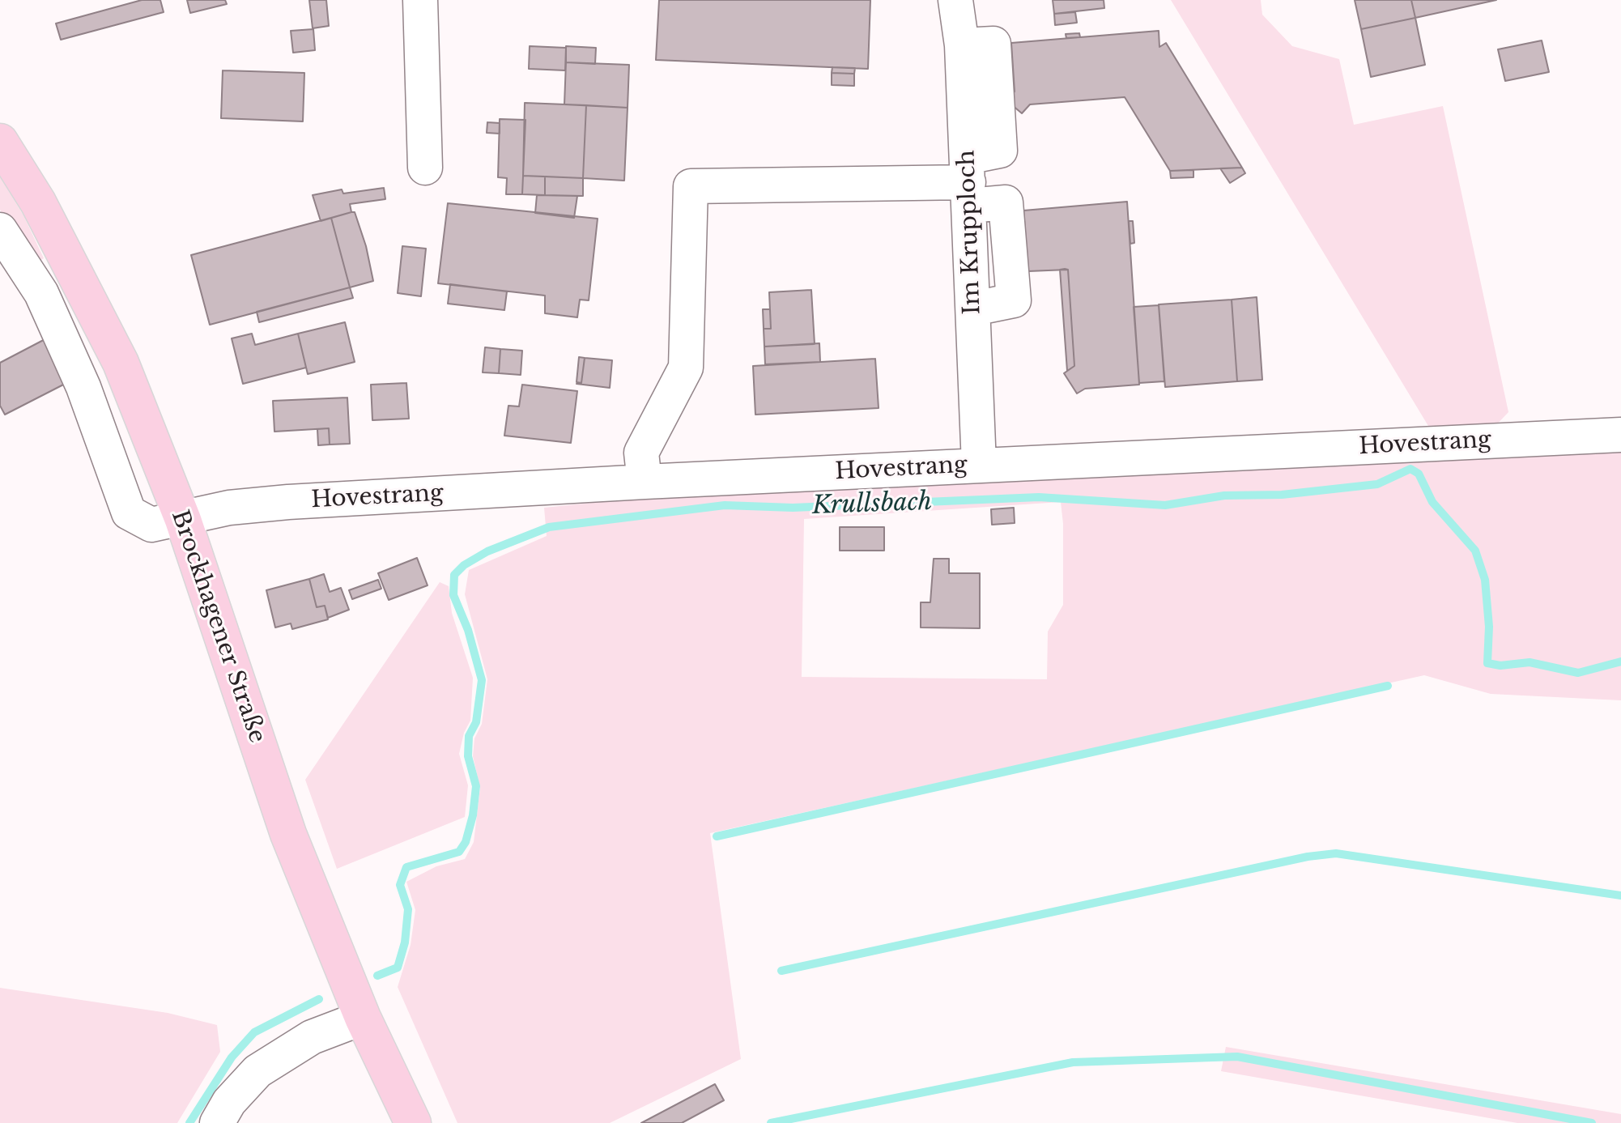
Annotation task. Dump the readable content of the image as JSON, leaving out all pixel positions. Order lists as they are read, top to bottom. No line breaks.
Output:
{"streets":{"main road":["Brockhagener Straße"],"street":["Im Krupploch","Hovestrang"]},"crossings":[["Im Krupploch","Hovestrang"],["Hovestrang","Brockhagener Straße"]],"water":["Krullsbach"]}
